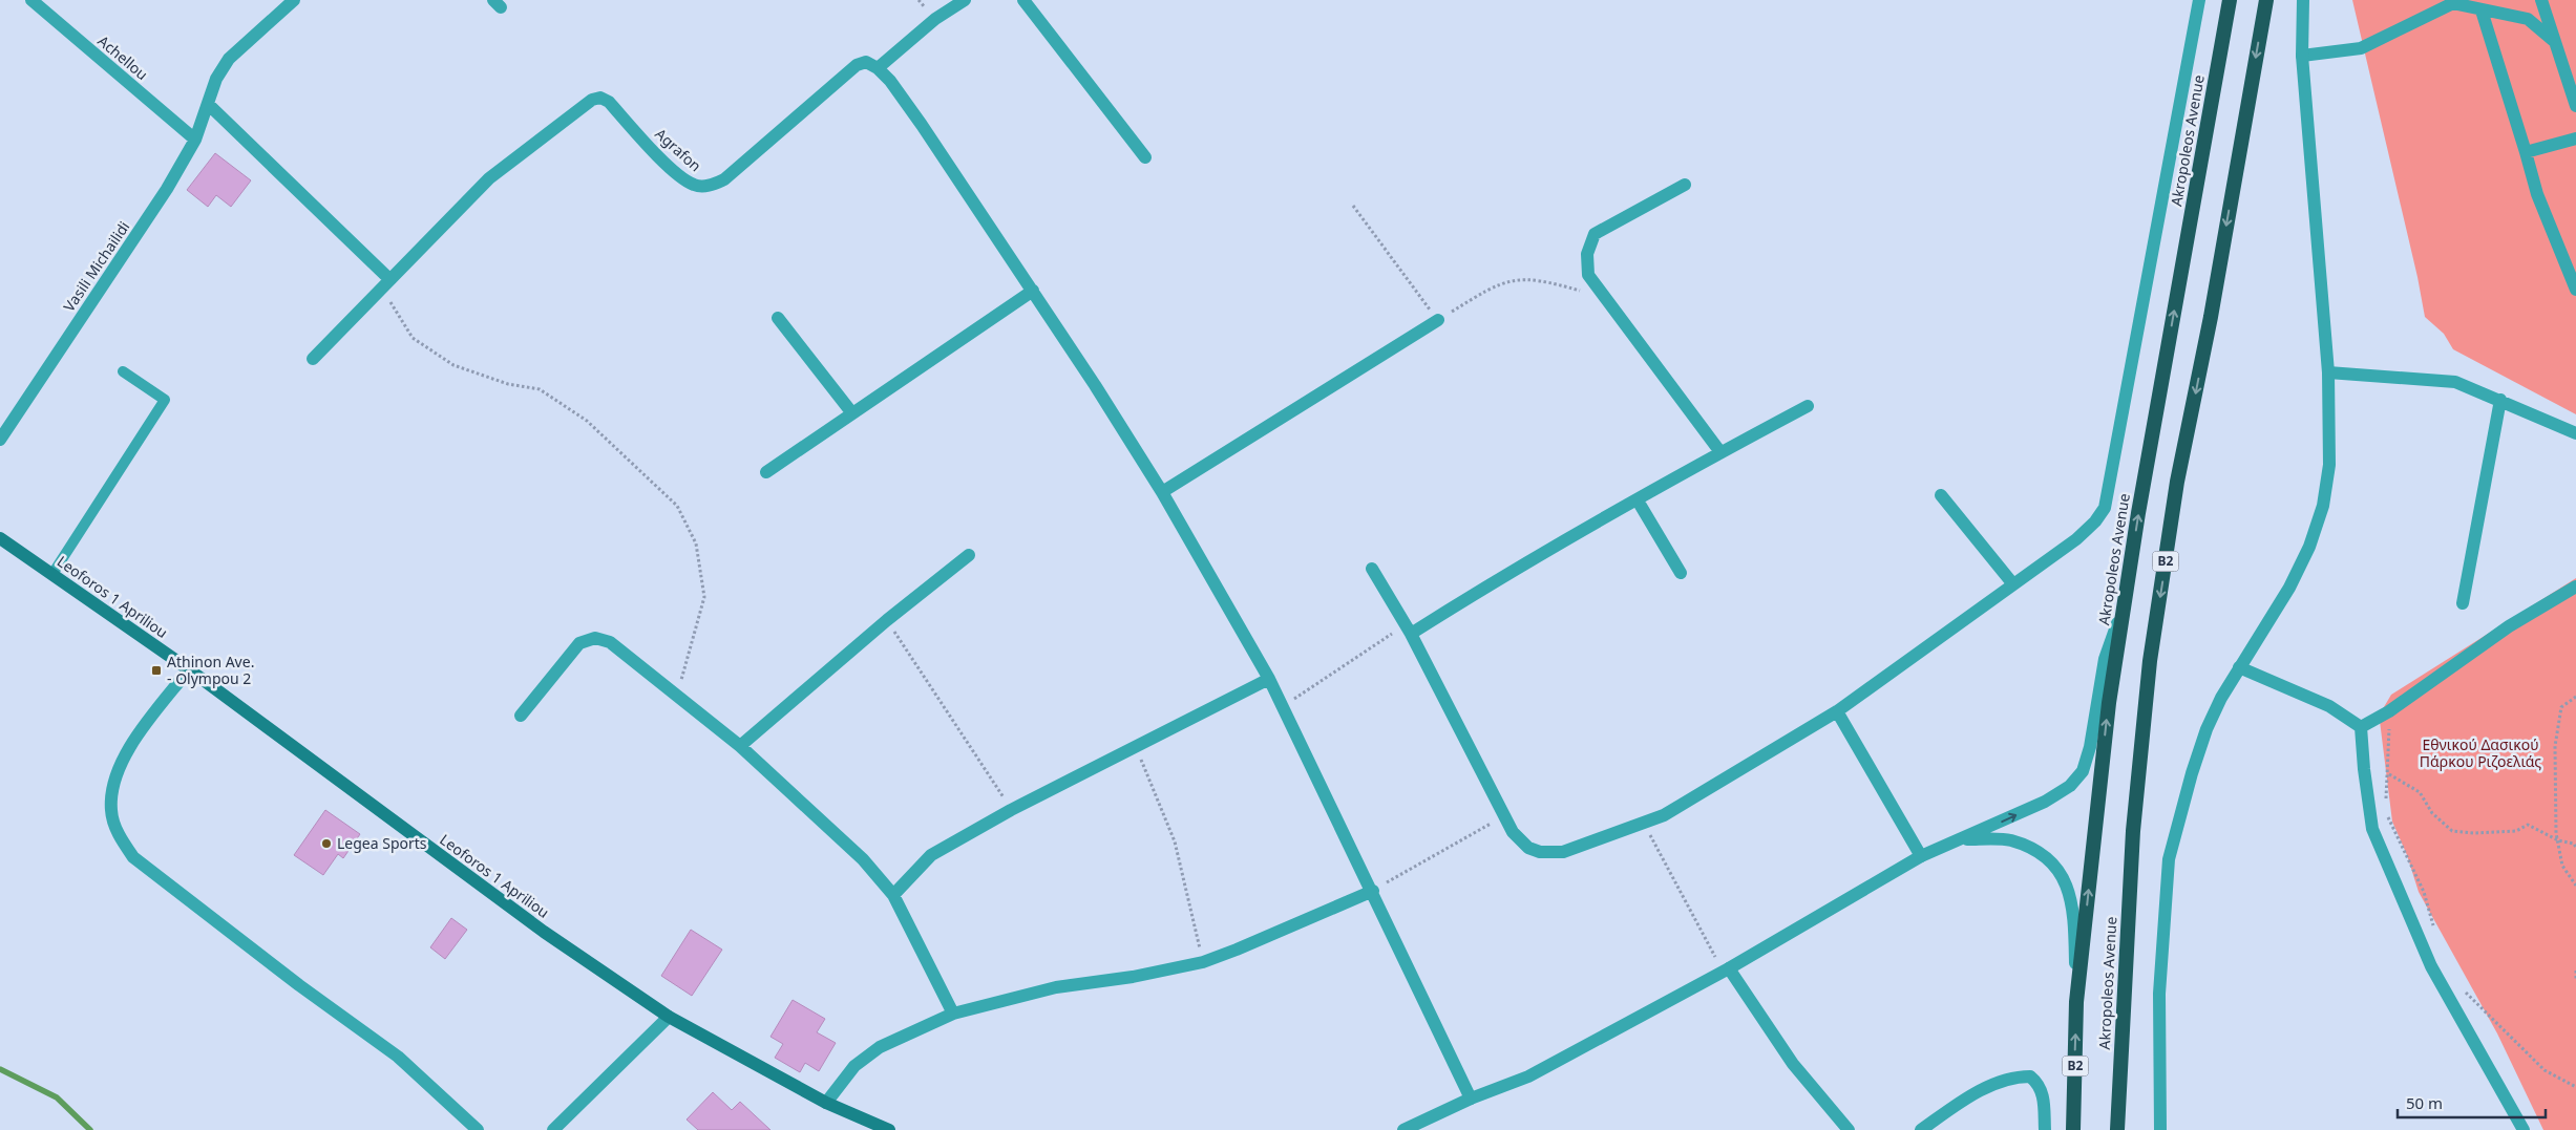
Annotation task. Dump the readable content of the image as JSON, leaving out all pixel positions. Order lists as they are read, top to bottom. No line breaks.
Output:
{"streets":{"highway":["Akropoleos Avenue","B2"],"main road":["Leoforos 1 Apriliou"],"street":["Achellou","Agrafon","Vasili Michailidi"]},"crossings":[["Achellou","Vasili Michailidi"]],"parks":["Εθνικού Δασικού Πάρκου Ριζοελιάς"],"places":{"transit":["Athinon Ave. - Olympou 2"],"other":["Legea Sports"]},"scale_bar":"50 m"}
